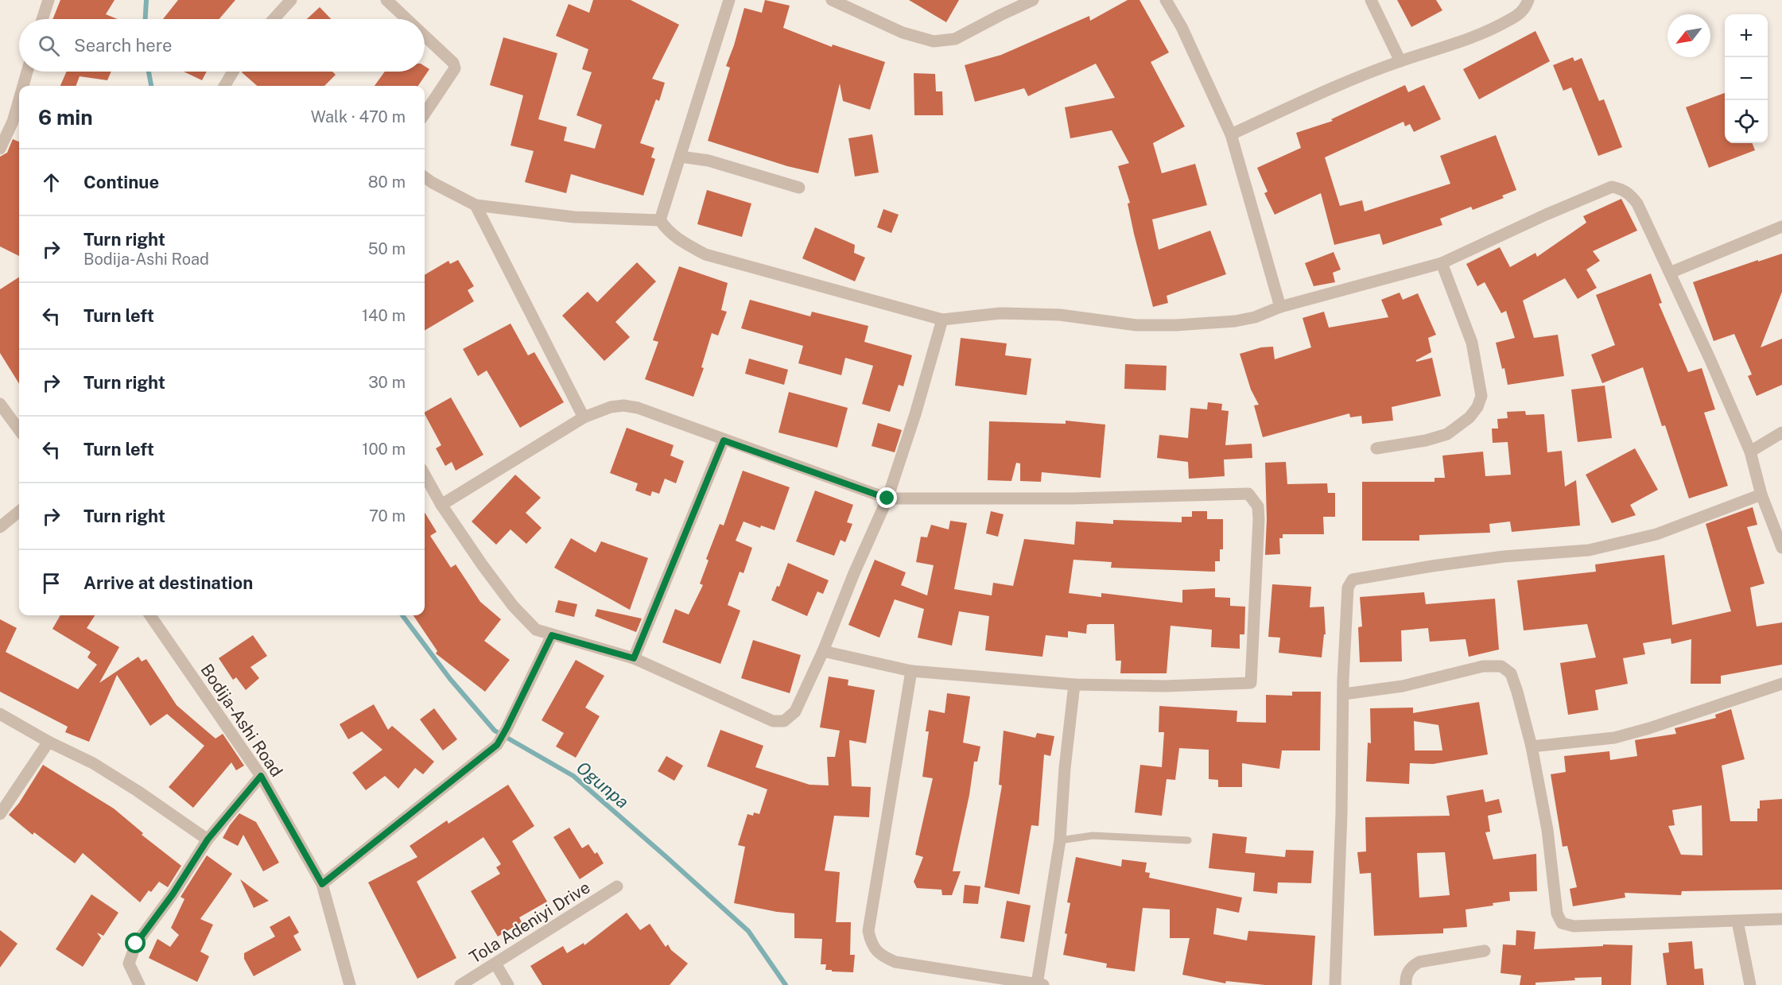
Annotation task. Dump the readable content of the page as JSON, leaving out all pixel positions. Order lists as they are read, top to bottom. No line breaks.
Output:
{"streets":{"street":["Bodija-Ashi Road","Tola Adeniyi Drive"]},"water":["Ogunpa"],"north":"bottom left","page":{"map_buttons":["+","−"],"search":"Search here","heading":["6 min","Walk · 470 m"],"list":[["Continue","80 m"],["Turn right","Bodija-Ashi Road","50 m"],["Turn left","140 m"],["Turn right","30 m"],["Turn left","100 m"],["Turn right","70 m"],"Arrive at destination"]}}
